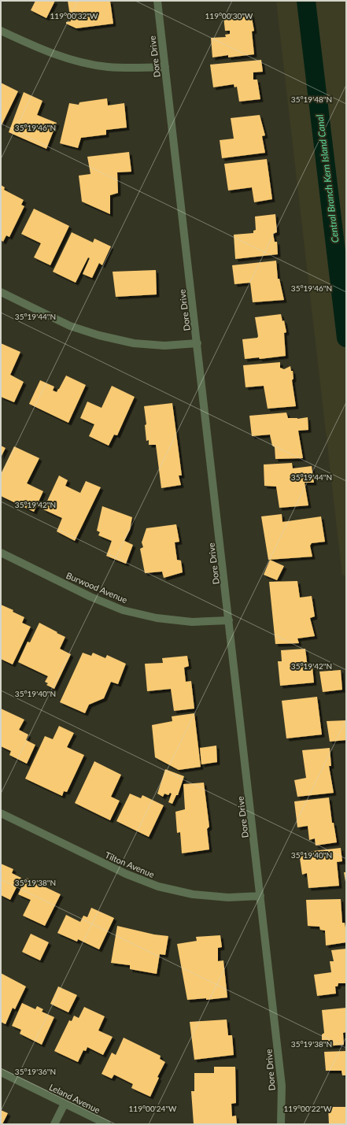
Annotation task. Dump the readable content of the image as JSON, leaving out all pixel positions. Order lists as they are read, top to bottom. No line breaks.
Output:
{"streets":{"street":["Dore Drive","Burwood Avenue","Tilton Avenue","Leland Avenue"]},"crossings":[["Dore Drive","Burwood Avenue"],["Dore Drive","Tilton Avenue"]],"water":["Central Branch Kern Island Canal"],"coordinates":["119°00'32\"W","119°00'30\"W","35°19'48\"N","35°19'46\"N","35°19'44\"N","35°19'42\"N","35°19'40\"N","35°19'38\"N","35°19'36\"N","119°00'24\"W","119°00'22\"W"]}
